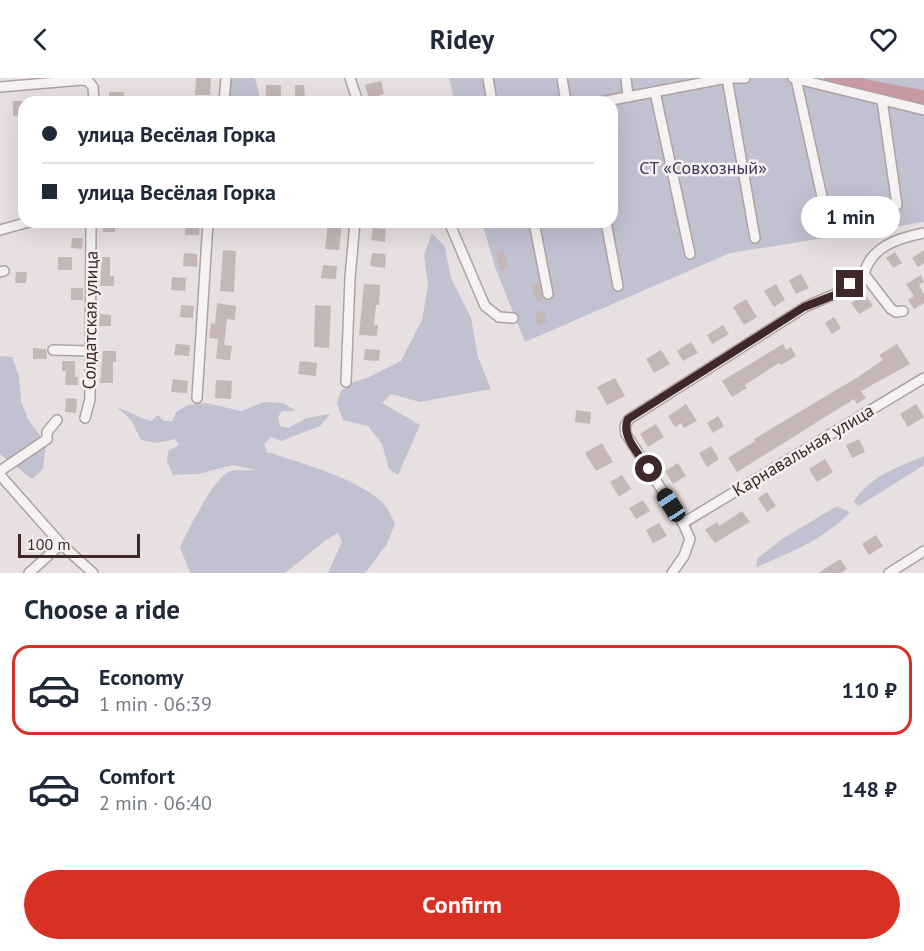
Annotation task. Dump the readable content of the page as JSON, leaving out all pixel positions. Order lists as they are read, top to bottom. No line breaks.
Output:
{"streets":{"street":["Солдатская улица","Карнавальная улица"]},"parks":["СТ «Совхозный»"],"scale_bar":"100 m","page":{"header":"Ridey","banner":["улица Весёлая Горка","улица Весёлая Горка"],"bubble":"1 min","scale":"100 m","heading":"Choose a ride","list":[{"name":"Economy","note":"1 min · 06:39","value":"110 ₽"},{"name":"Comfort","note":"2 min · 06:40","value":"148 ₽"}],"buttons":"Confirm"}}
